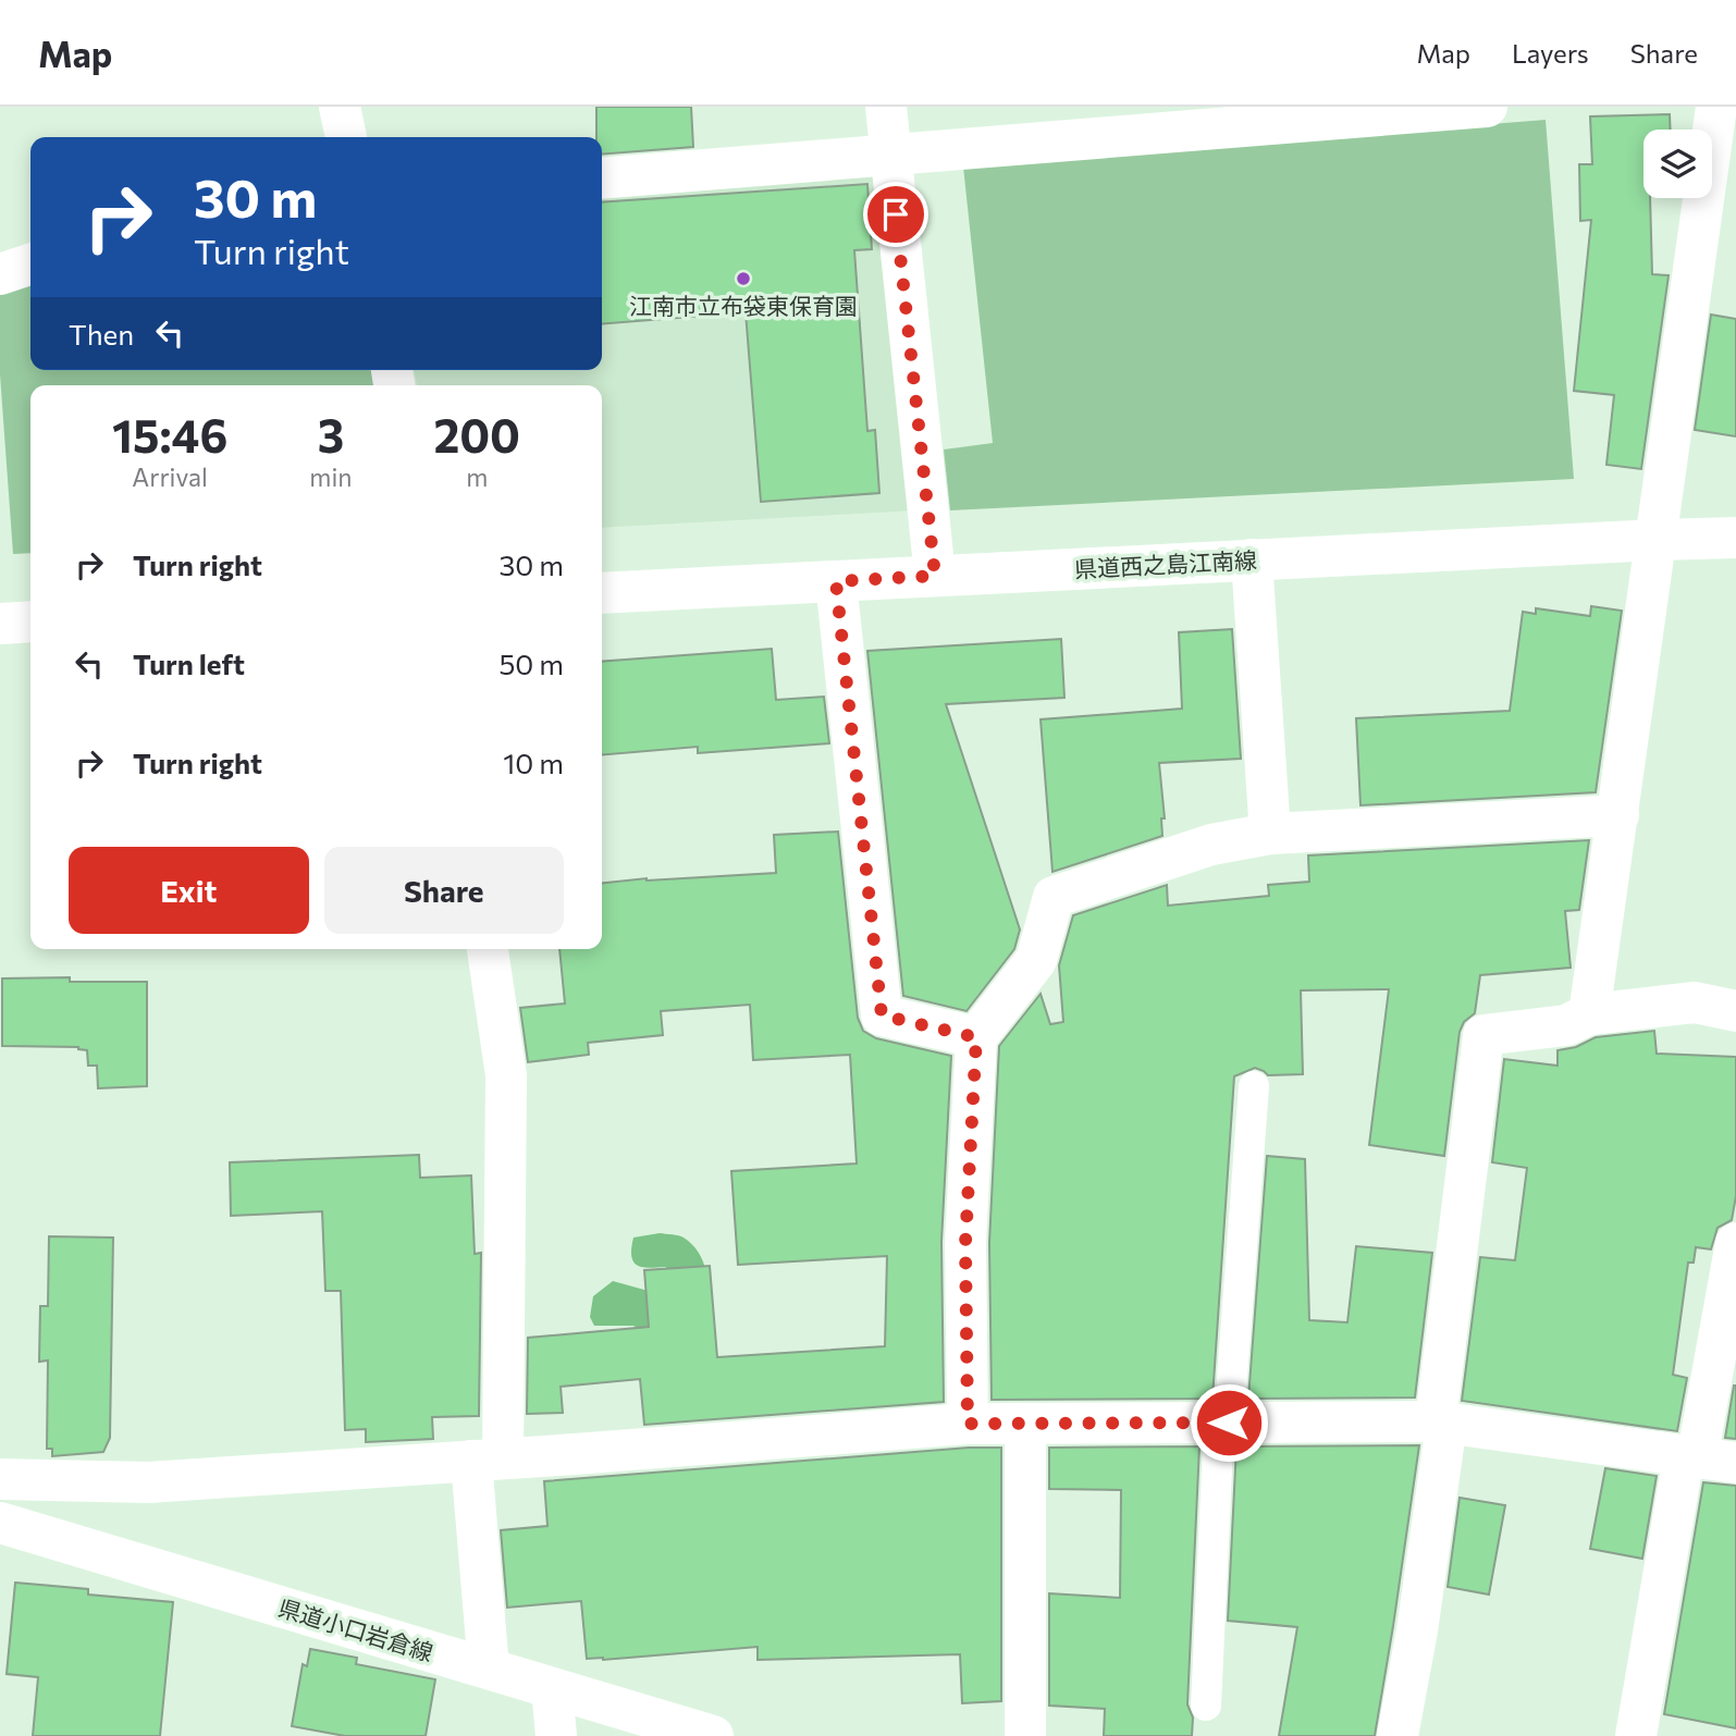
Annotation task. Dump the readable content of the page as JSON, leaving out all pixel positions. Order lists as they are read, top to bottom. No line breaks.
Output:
{"streets":{"street":["県道西之島江南線","県道小口岩倉線"]},"places":["江南市立布袋東保育園"],"page":{"header":"Map","nav":["Map","Layers","Share"],"turn":["30 m","Turn right"],"then":"Then","eta":["15:46","Arrival","3","min","200","m"],"list":[{"name":"Turn right","value":"30 m"},{"name":"Turn left","value":"50 m"},{"name":"Turn right","value":"10 m"}],"buttons":["Exit","Share"]}}
